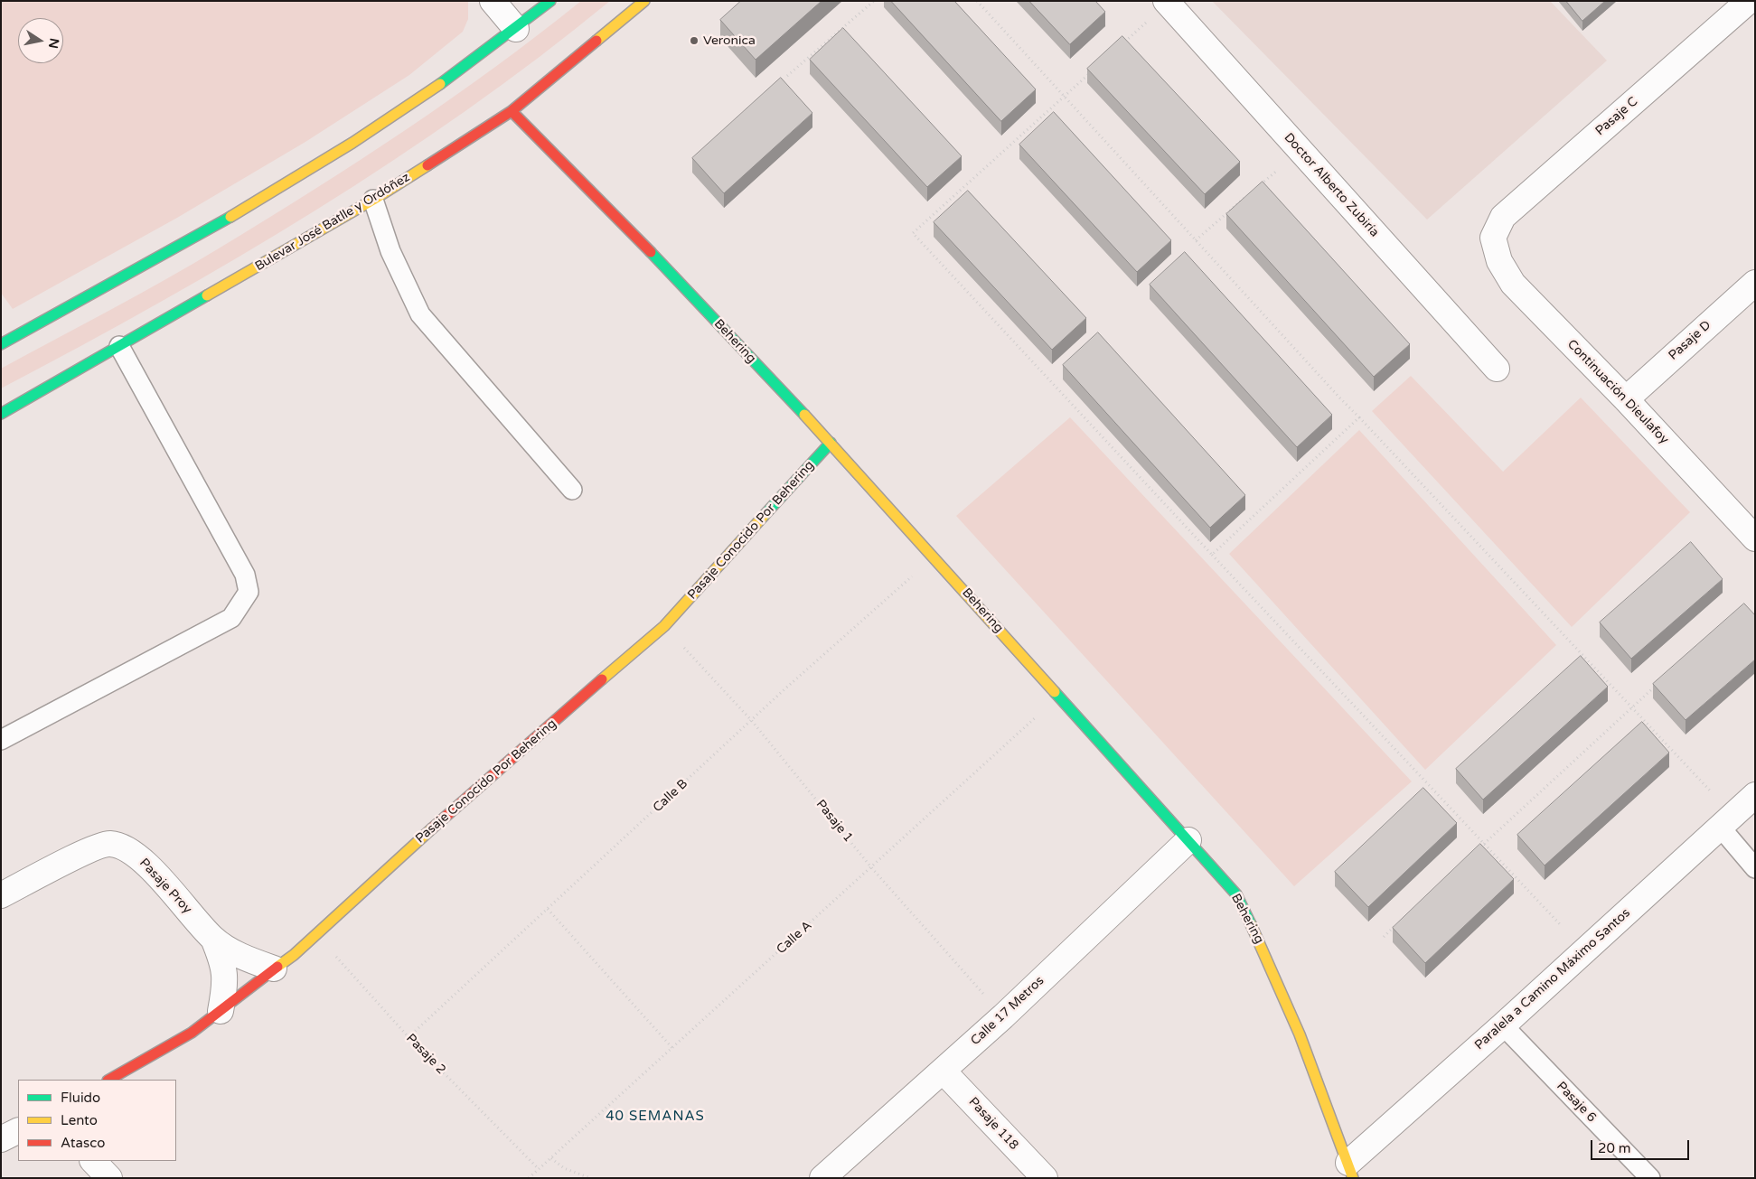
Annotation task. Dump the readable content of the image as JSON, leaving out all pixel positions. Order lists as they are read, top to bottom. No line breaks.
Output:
{"streets":{"street":["Pasaje C","Doctor Alberto Zubiría","Bulevar José Batlle y Ordóñez","Pasaje D","Behering","Continuación Dieulafoy","Pasaje Conocido Por Behering","Pasaje Proy","Paralela a Camino Máximo Santos","Calle 17 Metros","Pasaje 118"],"lane":["Pasaje 6"],"path":["Calle B","Pasaje 1","Calle A","Pasaje 2"]},"crossings":[["Pasaje C","Continuación Dieulafoy"],["Bulevar José Batlle y Ordóñez","Behering"],["Pasaje D","Continuación Dieulafoy"],["Behering","Pasaje Conocido Por Behering"],["Behering","Calle B"],["Behering","Calle A"],["Behering","Paralela a Camino Máximo Santos"],["Behering","Calle 17 Metros"],["Pasaje Conocido Por Behering","Pasaje 1"],["Pasaje Conocido Por Behering","Pasaje Proy"],["Pasaje Conocido Por Behering","Pasaje 2"],["Calle B","Pasaje 1"],["Calle B","Pasaje 2"],["Pasaje 1","Calle A"],["Pasaje 1","Calle 17 Metros"],["Calle A","Pasaje 2"],["Paralela a Camino Máximo Santos","Pasaje 6"],["Calle 17 Metros","Pasaje 118"]],"districts":["40 SEMANAS"],"places":["Veronica"],"legend":["Fluido","Lento","Atasco"],"scale_bar":"20 m","north":"right"}
